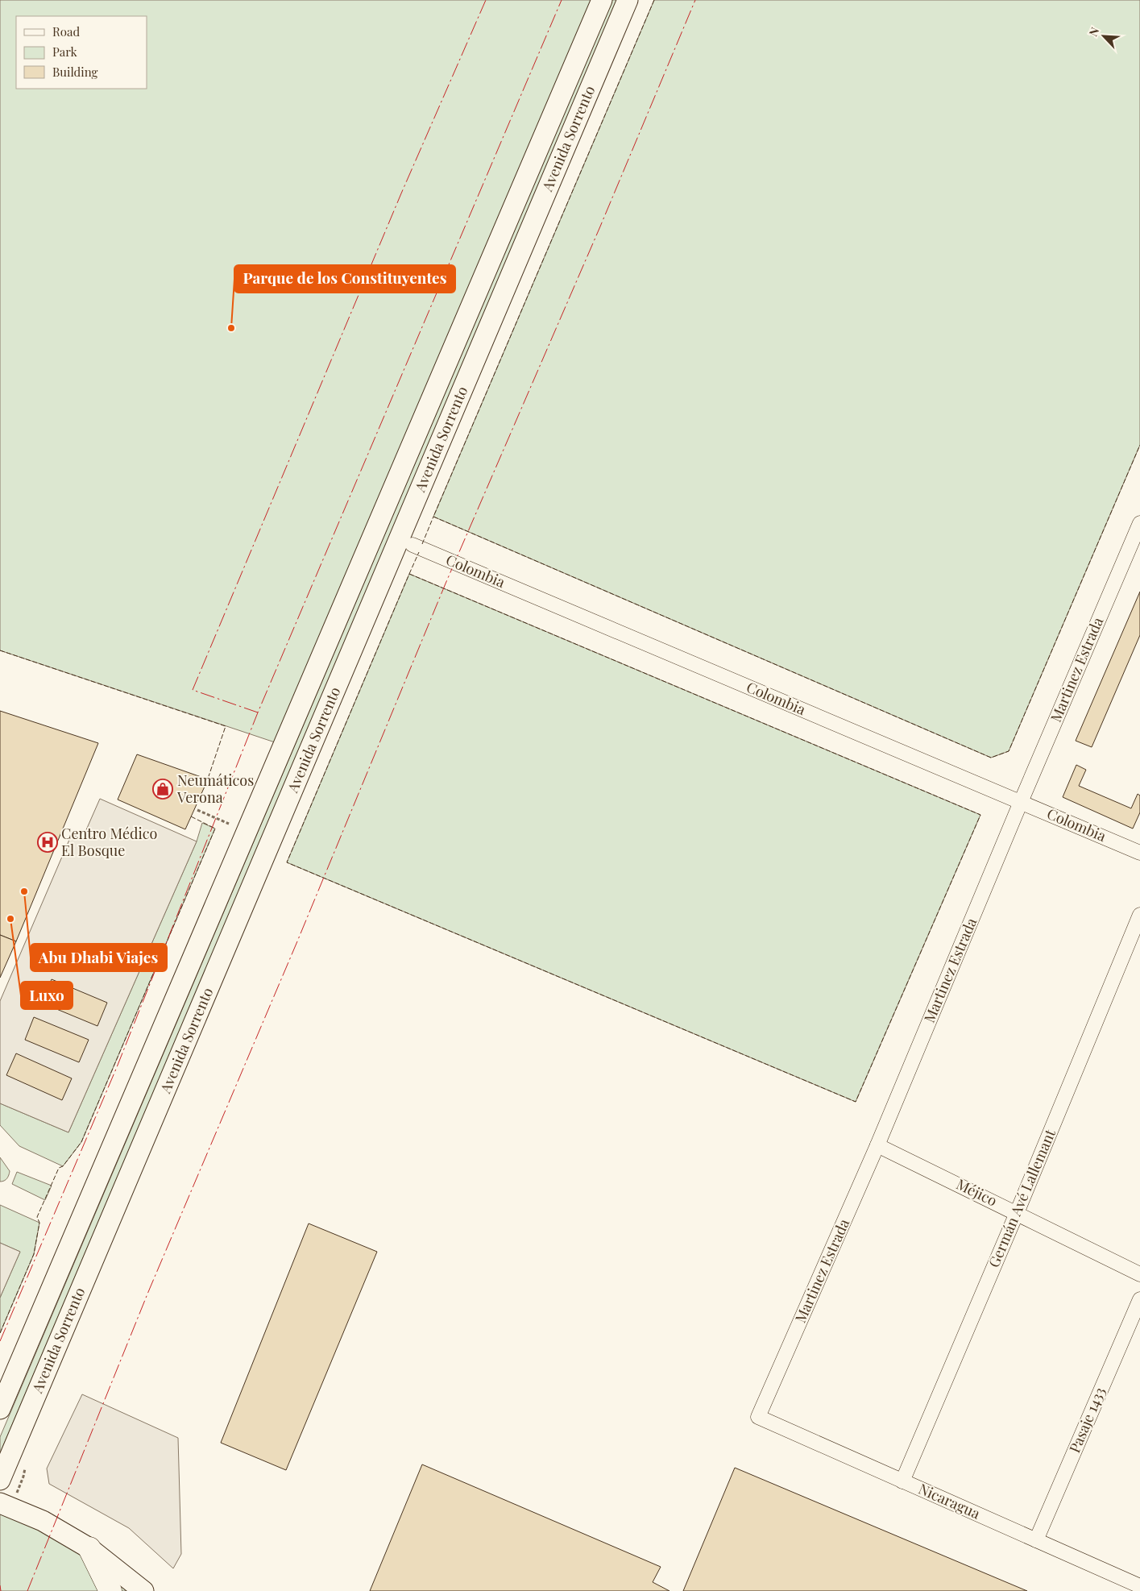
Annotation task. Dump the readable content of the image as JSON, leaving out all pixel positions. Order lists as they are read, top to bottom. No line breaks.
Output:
{"streets":{"main road":["Avenida Sorrento"],"street":["Colombia","Martinez Estrada","Méjico","Germán Avé Lallemant","Pasaje 1433","Nicaragua"]},"crossings":[["Colombia","Martinez Estrada"],["Martinez Estrada","Méjico"],["Martinez Estrada","Nicaragua"],["Méjico","Germán Avé Lallemant"],["Germán Avé Lallemant","Nicaragua"],["Pasaje 1433","Nicaragua"]],"places":{"other":["Parque de los Constituyentes","Abu Dhabi Viajes","Luxo"],"shop":["Neumáticos Verona"],"hospital":["Centro Médico El Bosque"]},"legend":["Road","Park","Building"],"north":"top left"}
